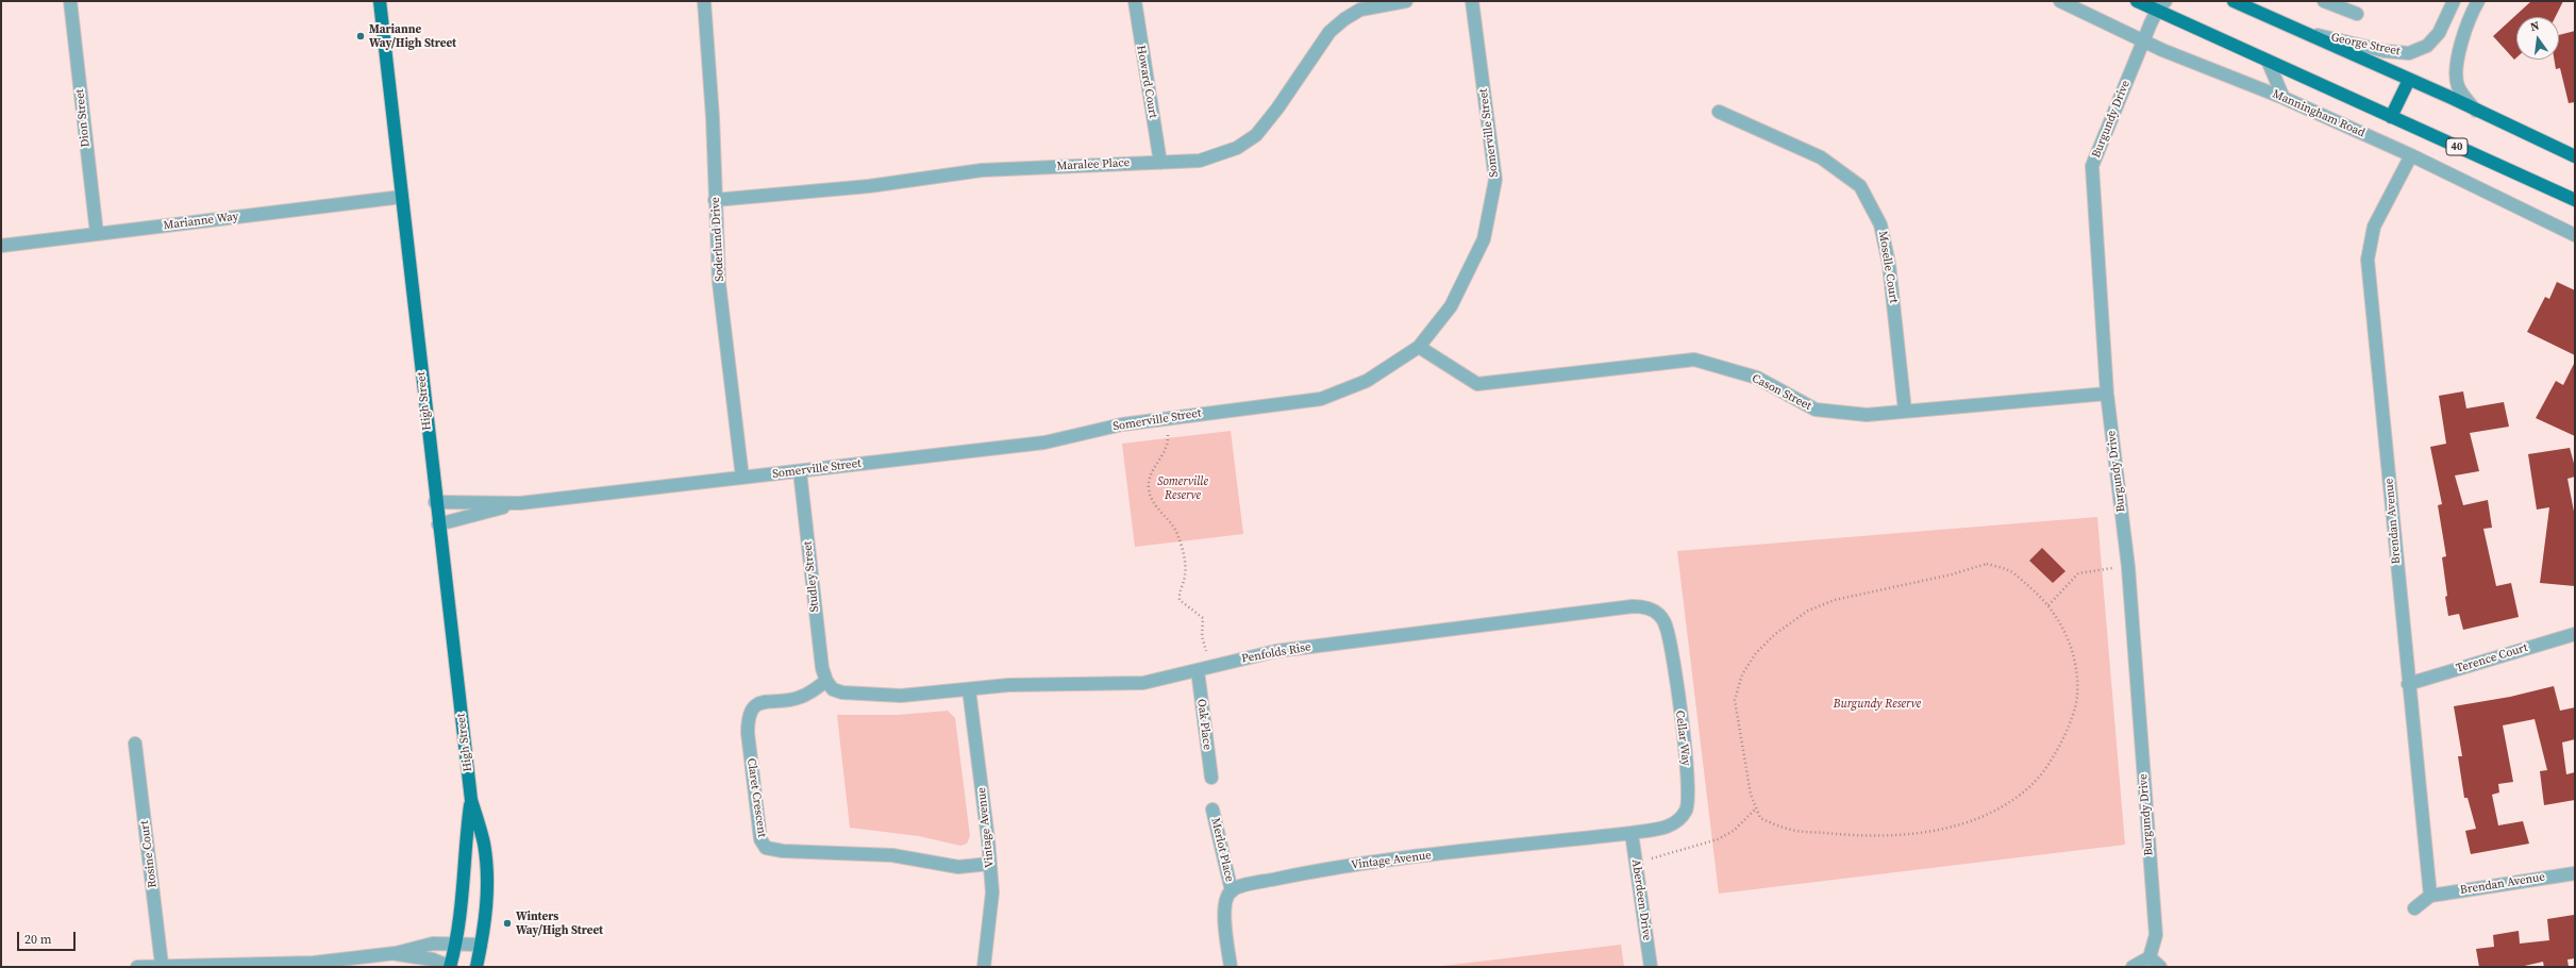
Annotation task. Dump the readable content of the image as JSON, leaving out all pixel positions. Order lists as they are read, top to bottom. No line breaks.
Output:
{"streets":{"main road":["40","High Street"],"street":["George Street","Howard Court","Manningham Road","Dion Street","Burgundy Drive","Somerville Street","Maralee Place","Marianne Way","Soderlund Drive","Moselle Court","Cason Street","Brendan Avenue","Studley Street","Penfolds Rise","Terence Court","Oak Place","Cellar Way","Claret Crescent","Vintage Avenue","Merlot Place","Rosine Court","Aberdeen Drive"]},"crossings":[["Howard Court","Maralee Place"],["Manningham Road","Burgundy Drive"],["Manningham Road","Brendan Avenue"],["Dion Street","Marianne Way"],["Burgundy Drive","40"],["Burgundy Drive","Cason Street"],["Somerville Street","Soderlund Drive"],["Somerville Street","Cason Street"],["Somerville Street","High Street"],["Somerville Street","Studley Street"],["Maralee Place","Soderlund Drive"],["Marianne Way","High Street"],["Moselle Court","Cason Street"],["Brendan Avenue","Terence Court"],["Studley Street","Penfolds Rise"],["Studley Street","Claret Crescent"],["Penfolds Rise","Oak Place"],["Penfolds Rise","Cellar Way"],["Penfolds Rise","Claret Crescent"],["Penfolds Rise","Vintage Avenue"],["Cellar Way","Vintage Avenue"],["Cellar Way","Aberdeen Drive"],["Claret Crescent","Vintage Avenue"],["Vintage Avenue","Merlot Place"],["Vintage Avenue","Aberdeen Drive"]],"parks":["Somerville Reserve","Burgundy Reserve"],"places":["Marianne Way/High Street","Winters Way/High Street"],"scale_bar":"20 m","north":"top"}
